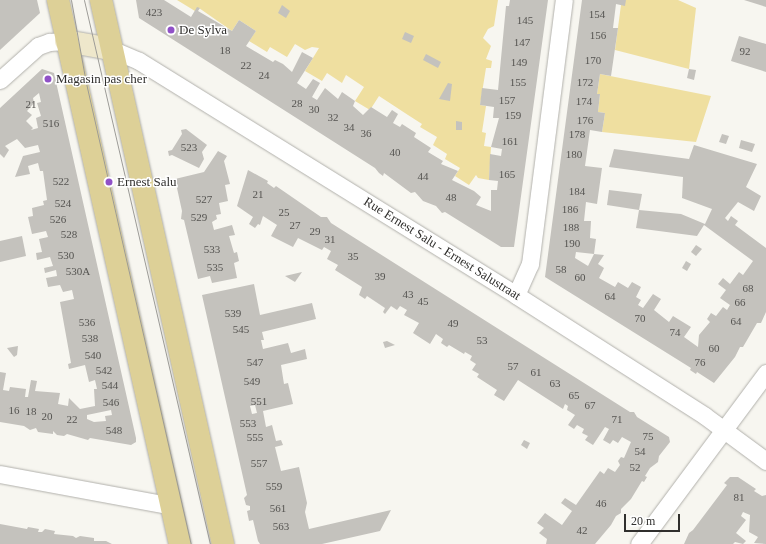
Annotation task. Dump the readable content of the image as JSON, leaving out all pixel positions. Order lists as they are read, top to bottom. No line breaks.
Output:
{"streets":{"street":["Rue Ernest Salu - Ernest Salustraat"]},"places":["De Sylva","Magasin pas cher","Ernest Salu"],"house_numbers":["423","154","145","156","147","18","92","170","149","22","24","155","172","157","174","28","21","30","159","32","176","516","34","36","178","161","523","40","180","165","44","522","184","21","48","527","524","186","25","529","526","27","188","29","528","31","190","533","530","35","535","58","530A","39","60","68","43","64","45","66","539","70","64","536","49","545","74","538","53","60","540","547","76","57","542","61","549","63","544","65","551","546","67","16","18","20","22","71","553","548","75","555","54","557","52","559","81","46","561","563","42"],"scale_bar":"20 m"}
